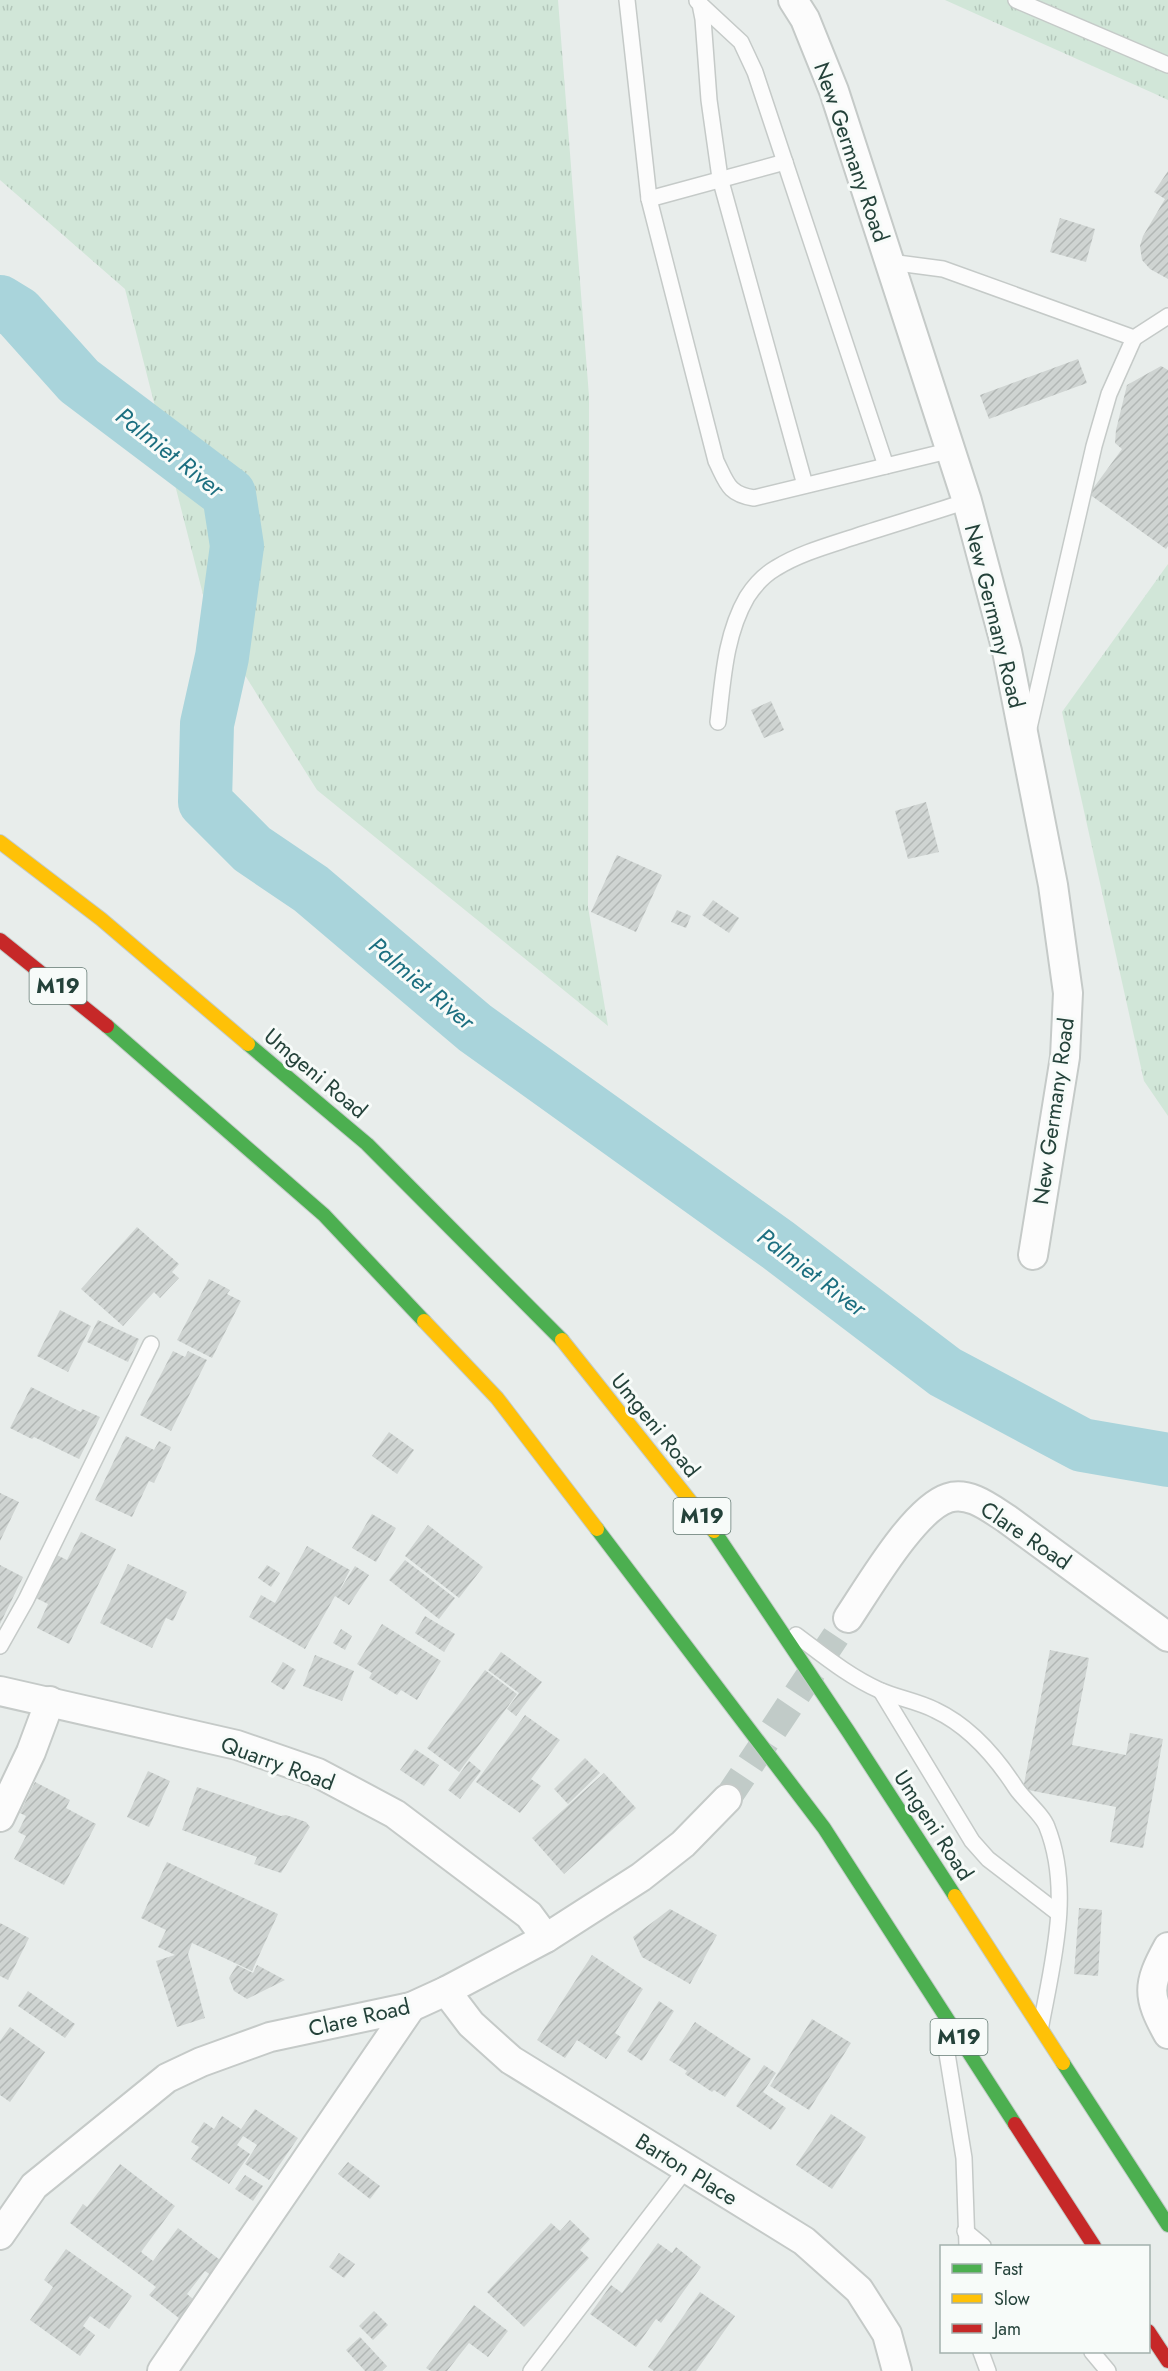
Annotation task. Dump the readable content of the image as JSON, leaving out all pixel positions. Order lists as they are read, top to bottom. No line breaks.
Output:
{"streets":{"highway":["M19","Umgeni Road"],"street":["New Germany Road","Clare Road","Quarry Road","Barton Place"]},"crossings":[["Clare Road","Quarry Road"],["Clare Road","Barton Place"]],"water":["Palmiet River"],"legend":["Fast","Slow","Jam"]}
